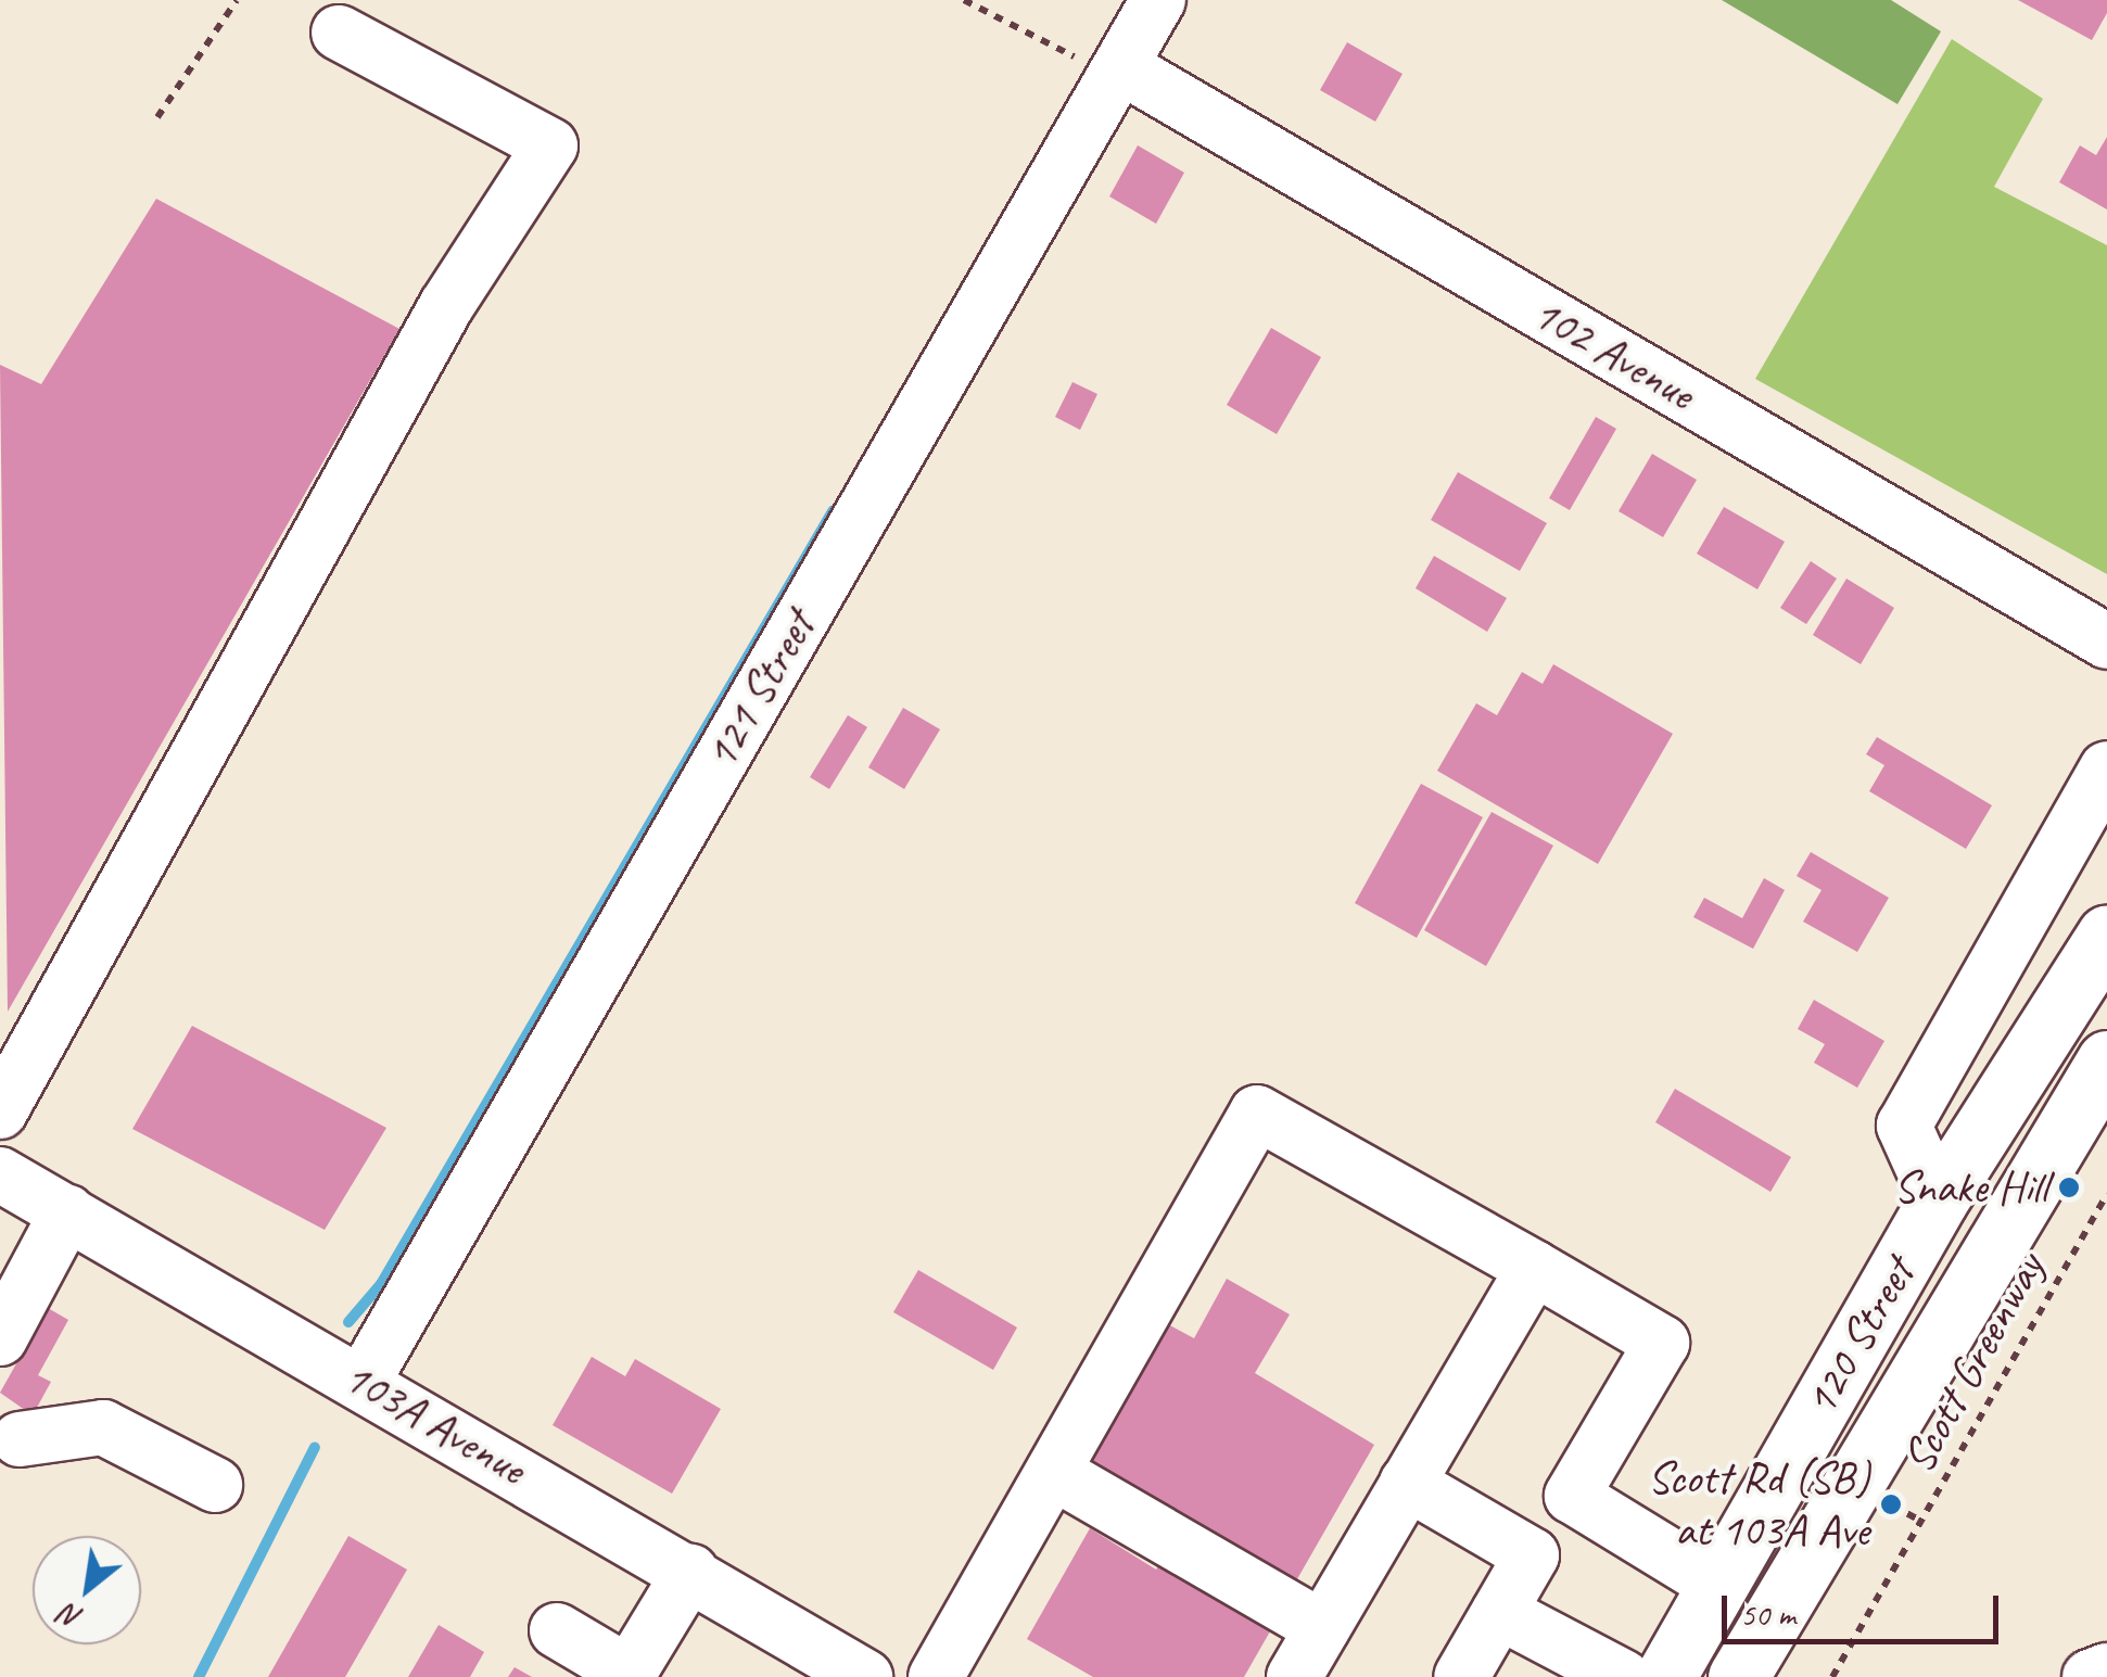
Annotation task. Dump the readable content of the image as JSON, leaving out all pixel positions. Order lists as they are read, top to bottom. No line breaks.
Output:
{"streets":{"main road":["120 Street"],"street":["102 Avenue","121 Street","103A Avenue"],"path":["Scott Greenway"]},"crossings":[["102 Avenue","121 Street"],["121 Street","103A Avenue"]],"places":["Snake Hill","Scott Rd (SB) at 103A Ave"],"scale_bar":"50 m","north":"bottom left"}
